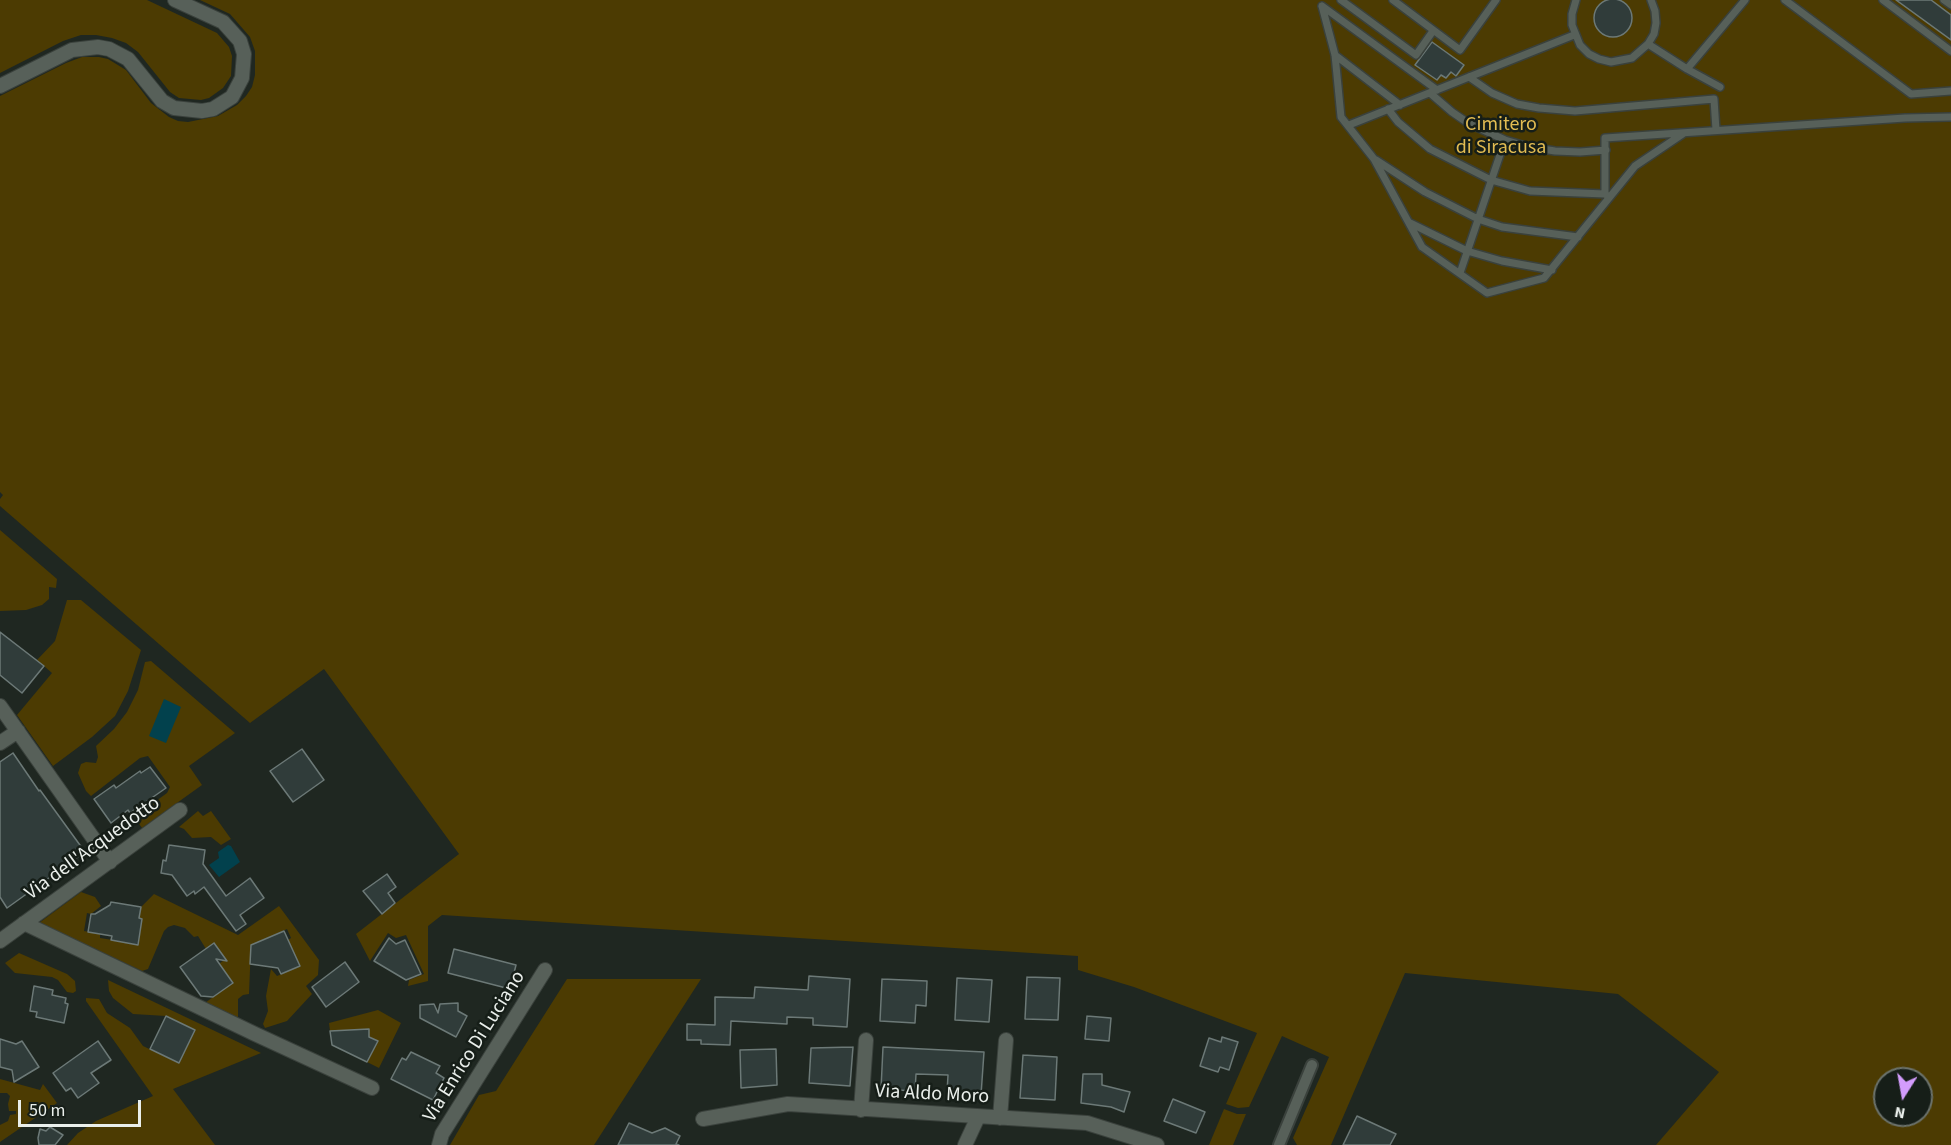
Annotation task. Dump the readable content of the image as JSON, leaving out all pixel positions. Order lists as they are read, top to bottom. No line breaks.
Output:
{"streets":{"street":["Via dell'Acquedotto","Via Enrico Di Luciano","Via Aldo Moro"]},"parks":["Cimitero di Siracusa"],"scale_bar":"50 m","north":"bottom"}
